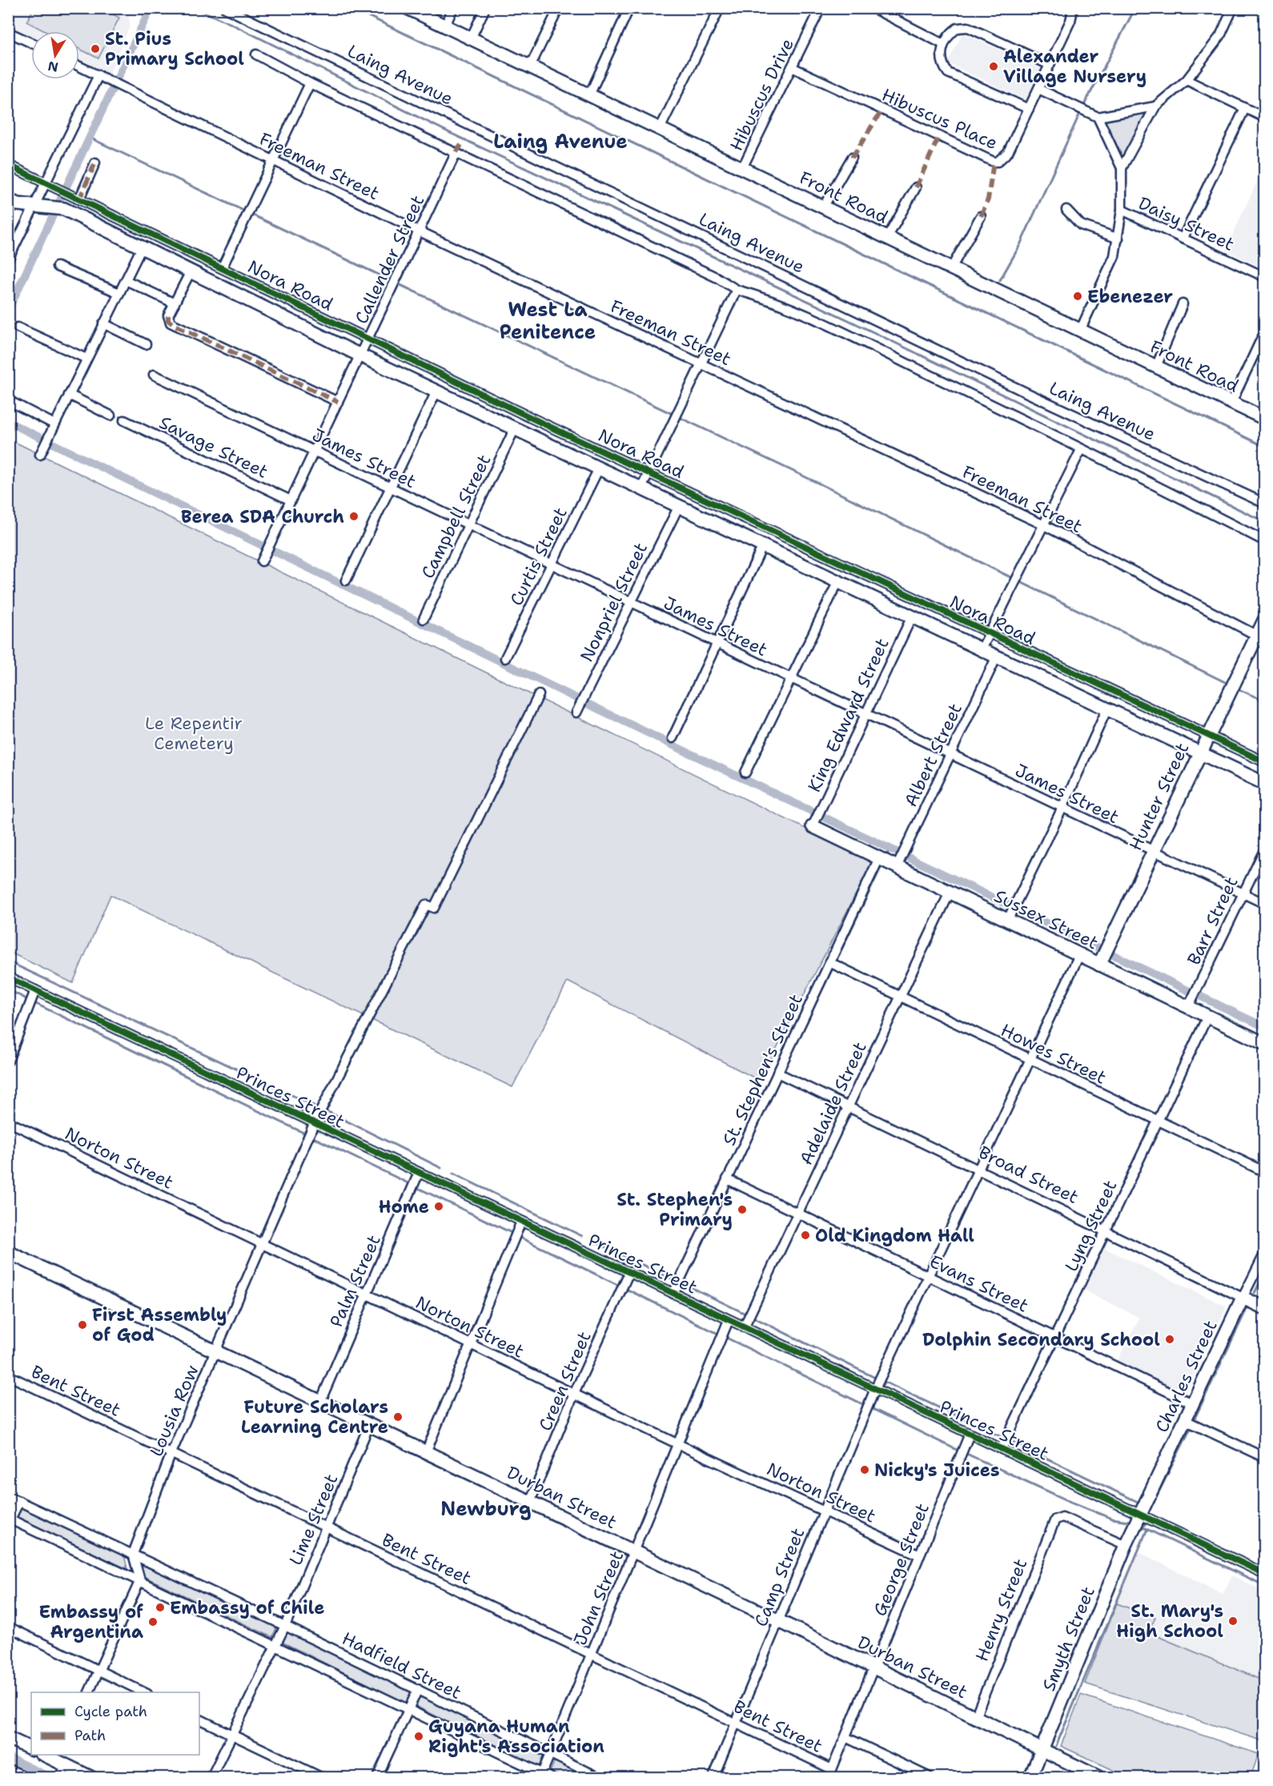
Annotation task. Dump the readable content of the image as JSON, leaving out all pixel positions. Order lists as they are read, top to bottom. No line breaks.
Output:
{"streets":{"street":["Laing Avenue","Hibuscus Drive","Hibuscus Place","Freeman Street","Front Road","Daisy Street","Callender Street","Nora Road","Savage Street","James Street","Campbell Street","Curtis Street","Nonpriel Street","King Edward Street","Albert Street","Hunter Street","Sussex Street","Barr Street","Howes Street","St. Stephen's Street","Princes Street","Adelaide Street","Norton Street","Broad Street","Lyng Street","Palm Street","Evans Street","Charles Street","Creen Street","Bent Street","Lousia Row","Durban Street","Lime Street","George Street","Camp Street","John Street","Henry Street","Smyth Street","Hadfield Street"]},"crossings":[["Hibuscus Drive","Hibuscus Place"],["Hibuscus Drive","Front Road"],["Freeman Street","Callender Street"],["Freeman Street","Hunter Street"],["Callender Street","Nora Road"],["Callender Street","Savage Street"],["Callender Street","James Street"],["Nora Road","Hunter Street"],["James Street","Campbell Street"],["James Street","Curtis Street"],["James Street","Nonpriel Street"],["James Street","King Edward Street"],["James Street","Albert Street"],["James Street","Hunter Street"],["James Street","Barr Street"],["King Edward Street","Sussex Street"],["Albert Street","Sussex Street"],["Hunter Street","Sussex Street"],["Sussex Street","Barr Street"],["Sussex Street","St. Stephen's Street"],["Sussex Street","Adelaide Street"],["Sussex Street","Lyng Street"],["Sussex Street","Camp Street"],["Howes Street","St. Stephen's Street"],["Howes Street","Adelaide Street"],["Howes Street","Lyng Street"],["Howes Street","Camp Street"],["St. Stephen's Street","Princes Street"],["St. Stephen's Street","Broad Street"],["St. Stephen's Street","Evans Street"],["Princes Street","Adelaide Street"],["Princes Street","Lyng Street"],["Princes Street","Palm Street"],["Princes Street","Charles Street"],["Princes Street","Creen Street"],["Princes Street","Lousia Row"],["Princes Street","George Street"],["Princes Street","Camp Street"],["Princes Street","John Street"],["Princes Street","Smyth Street"],["Adelaide Street","Broad Street"],["Adelaide Street","Evans Street"],["Norton Street","Palm Street"],["Norton Street","Creen Street"],["Norton Street","Lousia Row"],["Norton Street","George Street"],["Norton Street","Camp Street"],["Norton Street","John Street"],["Broad Street","Lyng Street"],["Broad Street","Charles Street"],["Broad Street","Camp Street"],["Lyng Street","Evans Street"],["Palm Street","Durban Street"],["Evans Street","Charles Street"],["Evans Street","Camp Street"],["Charles Street","Smyth Street"],["Creen Street","Durban Street"],["Bent Street","Lousia Row"],["Bent Street","Lime Street"],["Bent Street","George Street"],["Bent Street","Camp Street"],["Bent Street","John Street"],["Lousia Row","Durban Street"],["Lousia Row","Hadfield Street"],["Durban Street","Lime Street"],["Durban Street","George Street"],["Durban Street","Camp Street"],["Durban Street","John Street"],["Durban Street","Henry Street"],["Durban Street","Smyth Street"],["Lime Street","Hadfield Street"],["John Street","Hadfield Street"],["Henry Street","Smyth Street"]],"districts":["Laing Avenue","West La Penitence","Newburg"],"parks":["Le Repentir Cemetery"],"places":["St. Pius Primary School","Alexander Village Nursery","Ebenezer","Berea SDA Church","Home","St. Stephen's Primary","Old Kingdom Hall","First Assembly of God","Dolphin Secondary School","Future Scholars Learning Centre","Nicky's Juices","Embassy of Chile","St. Mary's High School","Embassy of Argentina","Guyana Human Right's Association"],"legend":["Cycle path","Path"],"north":"bottom"}
